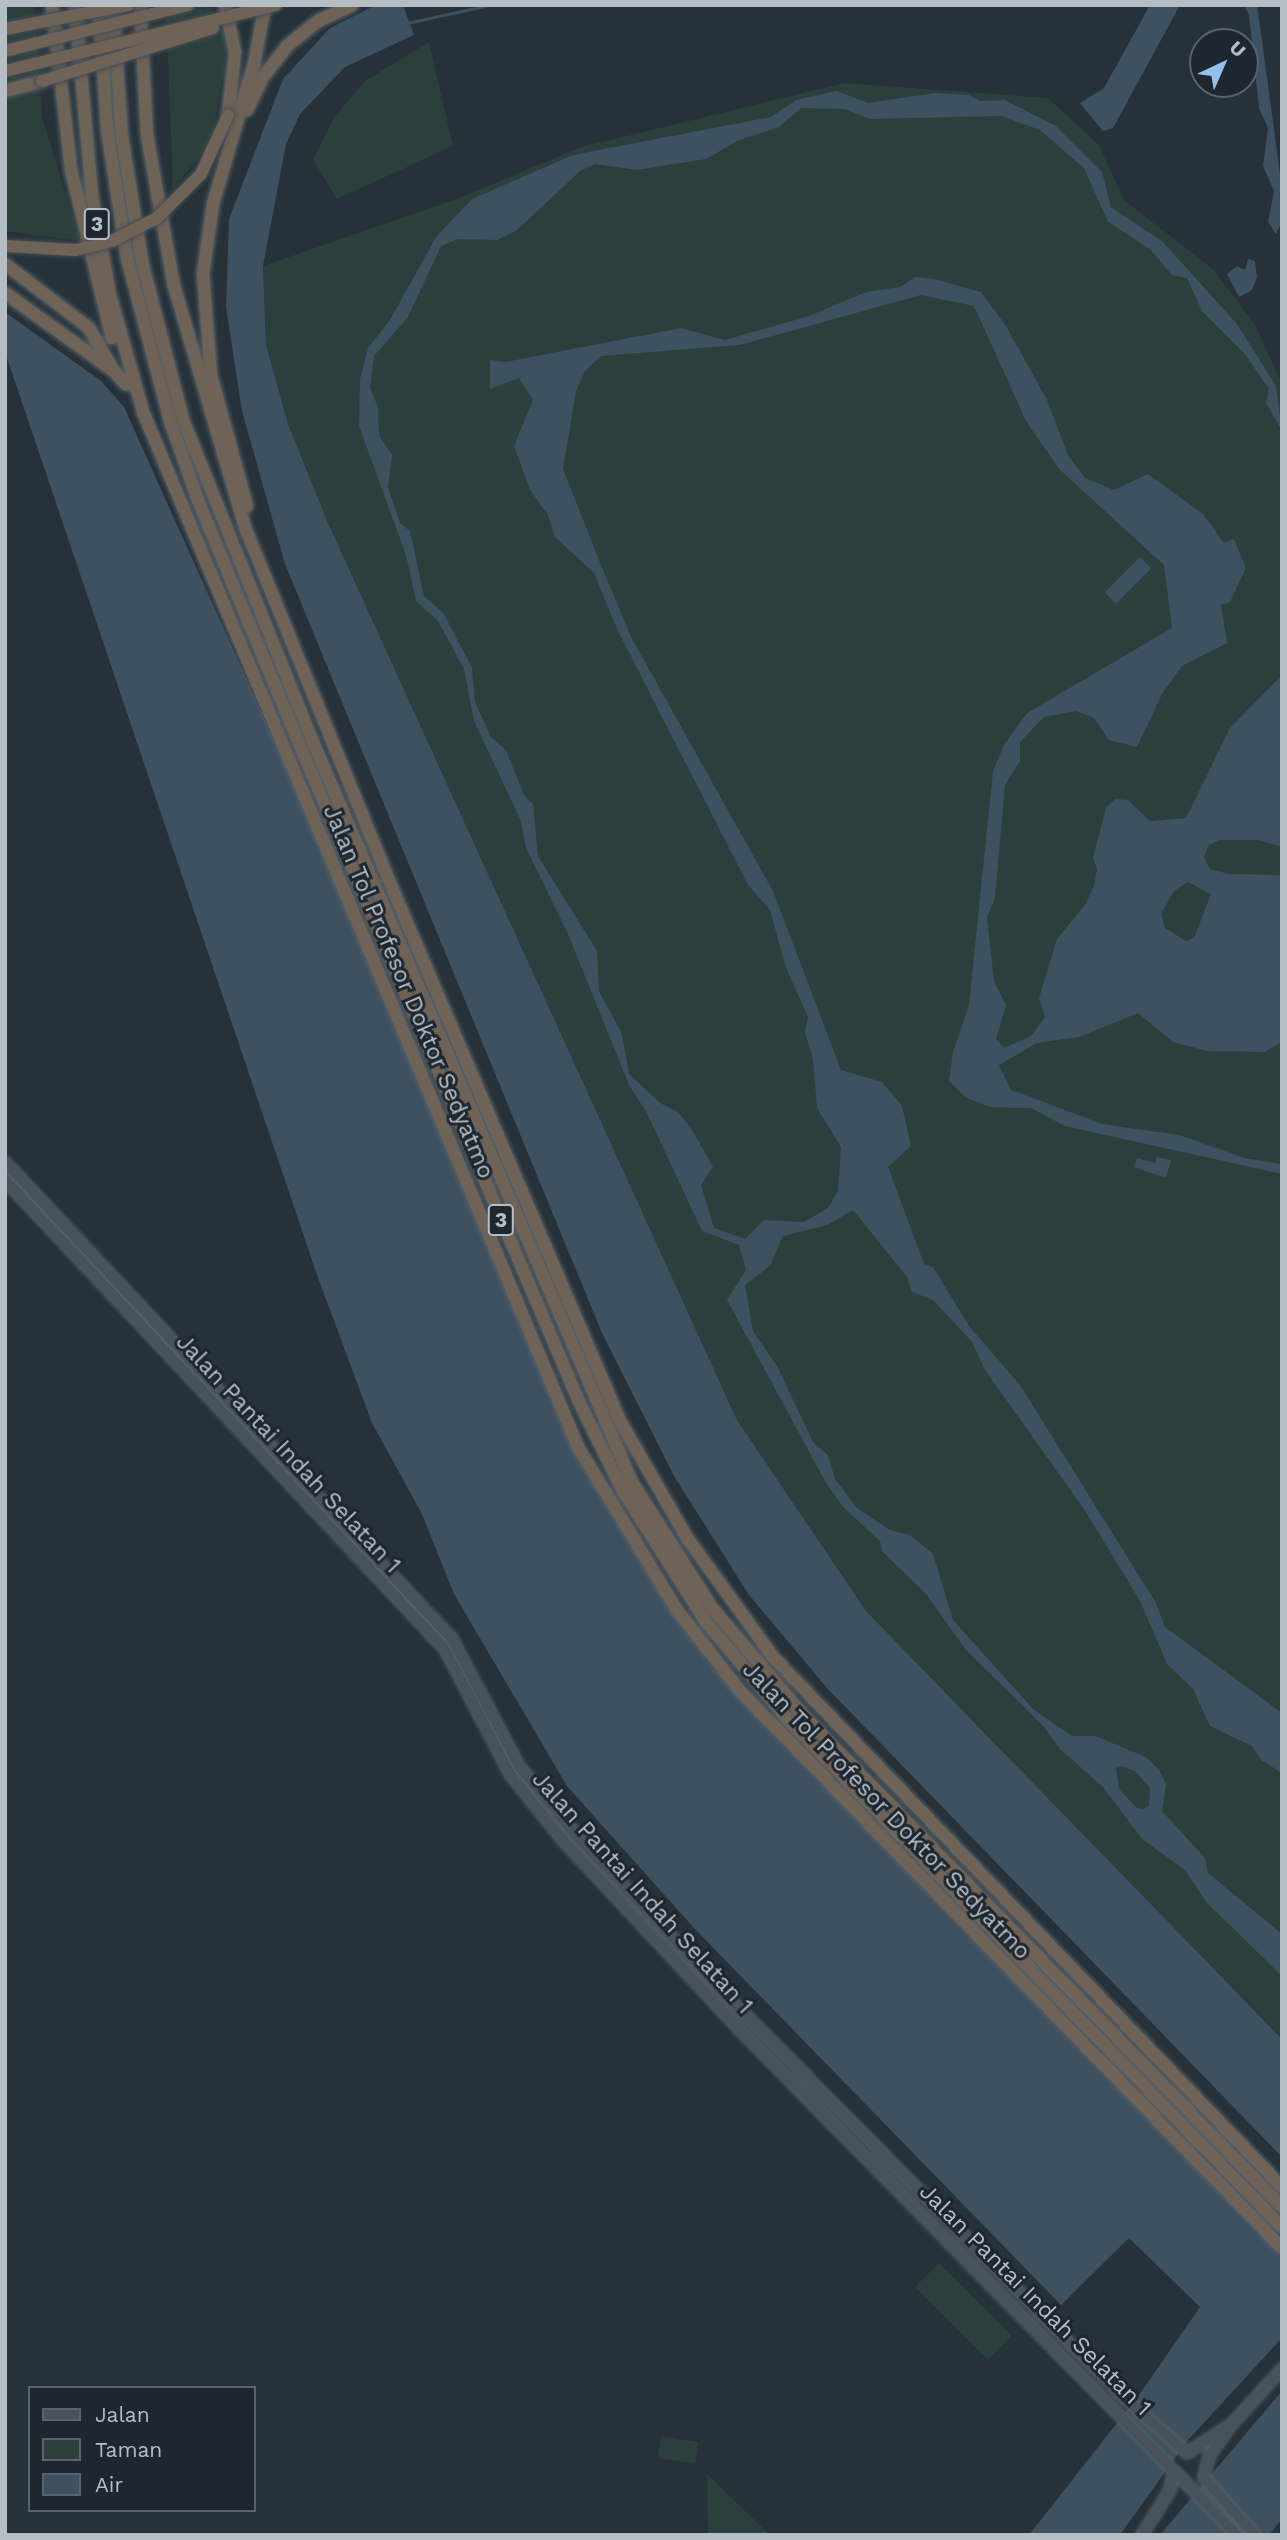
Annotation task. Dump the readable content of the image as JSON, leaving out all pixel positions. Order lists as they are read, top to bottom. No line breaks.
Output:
{"streets":{"highway":["3","Jalan Tol Profesor Doktor Sedyatmo"],"street":["Jalan Pantai Indah Selatan 1"]},"legend":["Jalan","Taman","Air"],"north":"top right"}
